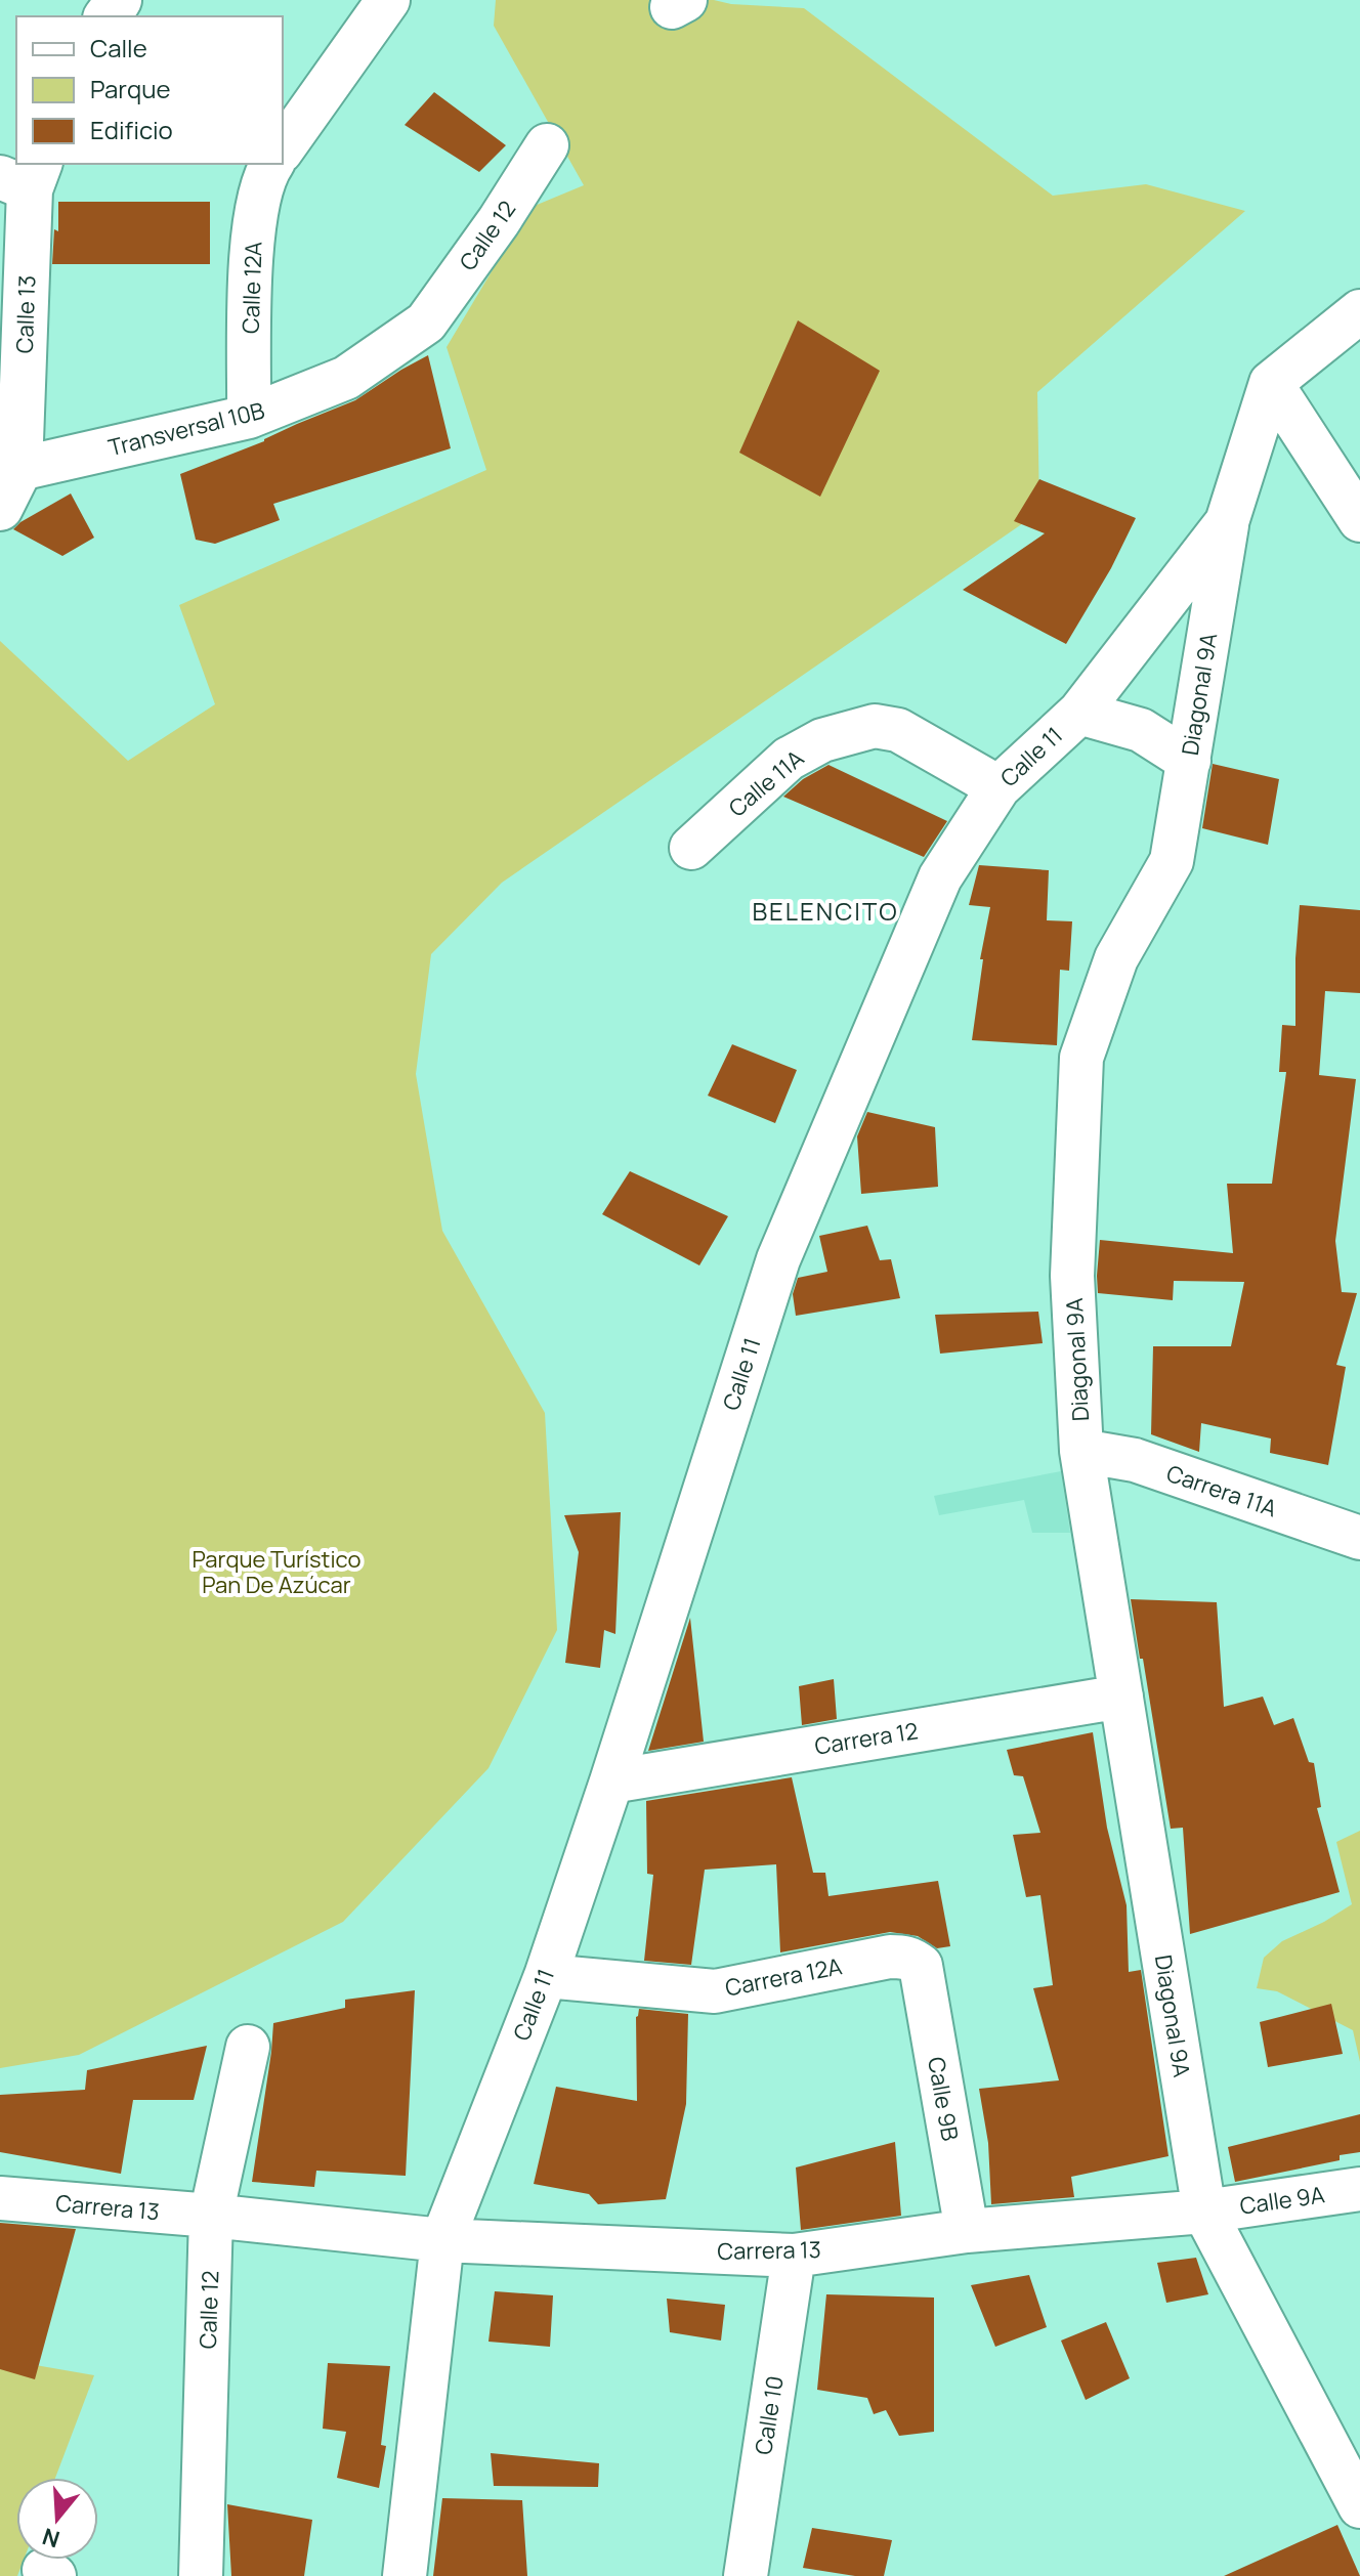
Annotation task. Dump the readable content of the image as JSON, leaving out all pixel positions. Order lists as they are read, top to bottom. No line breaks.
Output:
{"streets":{"street":["Calle 12","Calle 12A","Calle 13","Transversal 10B","Diagonal 9A","Calle 11","Calle 11A","Carrera 11A","Carrera 12","Carrera 12A","Calle 9B","Calle 9A","Carrera 13","Calle 10"]},"crossings":[["Calle 12","Transversal 10B"],["Calle 12","Carrera 13"],["Calle 12A","Transversal 10B"],["Calle 13","Transversal 10B"],["Diagonal 9A","Calle 11"],["Diagonal 9A","Carrera 11A"],["Diagonal 9A","Carrera 12"],["Diagonal 9A","Calle 9A"],["Diagonal 9A","Carrera 13"],["Calle 11","Calle 11A"],["Calle 11","Carrera 12"],["Calle 11","Carrera 12A"],["Calle 11","Carrera 13"],["Carrera 12A","Calle 9B"],["Calle 9B","Carrera 13"],["Calle 9A","Carrera 13"],["Carrera 13","Calle 10"]],"districts":["BELENCITO"],"parks":["Parque Turístico Pan De Azúcar"],"legend":["Calle","Parque","Edificio"],"north":"bottom"}
